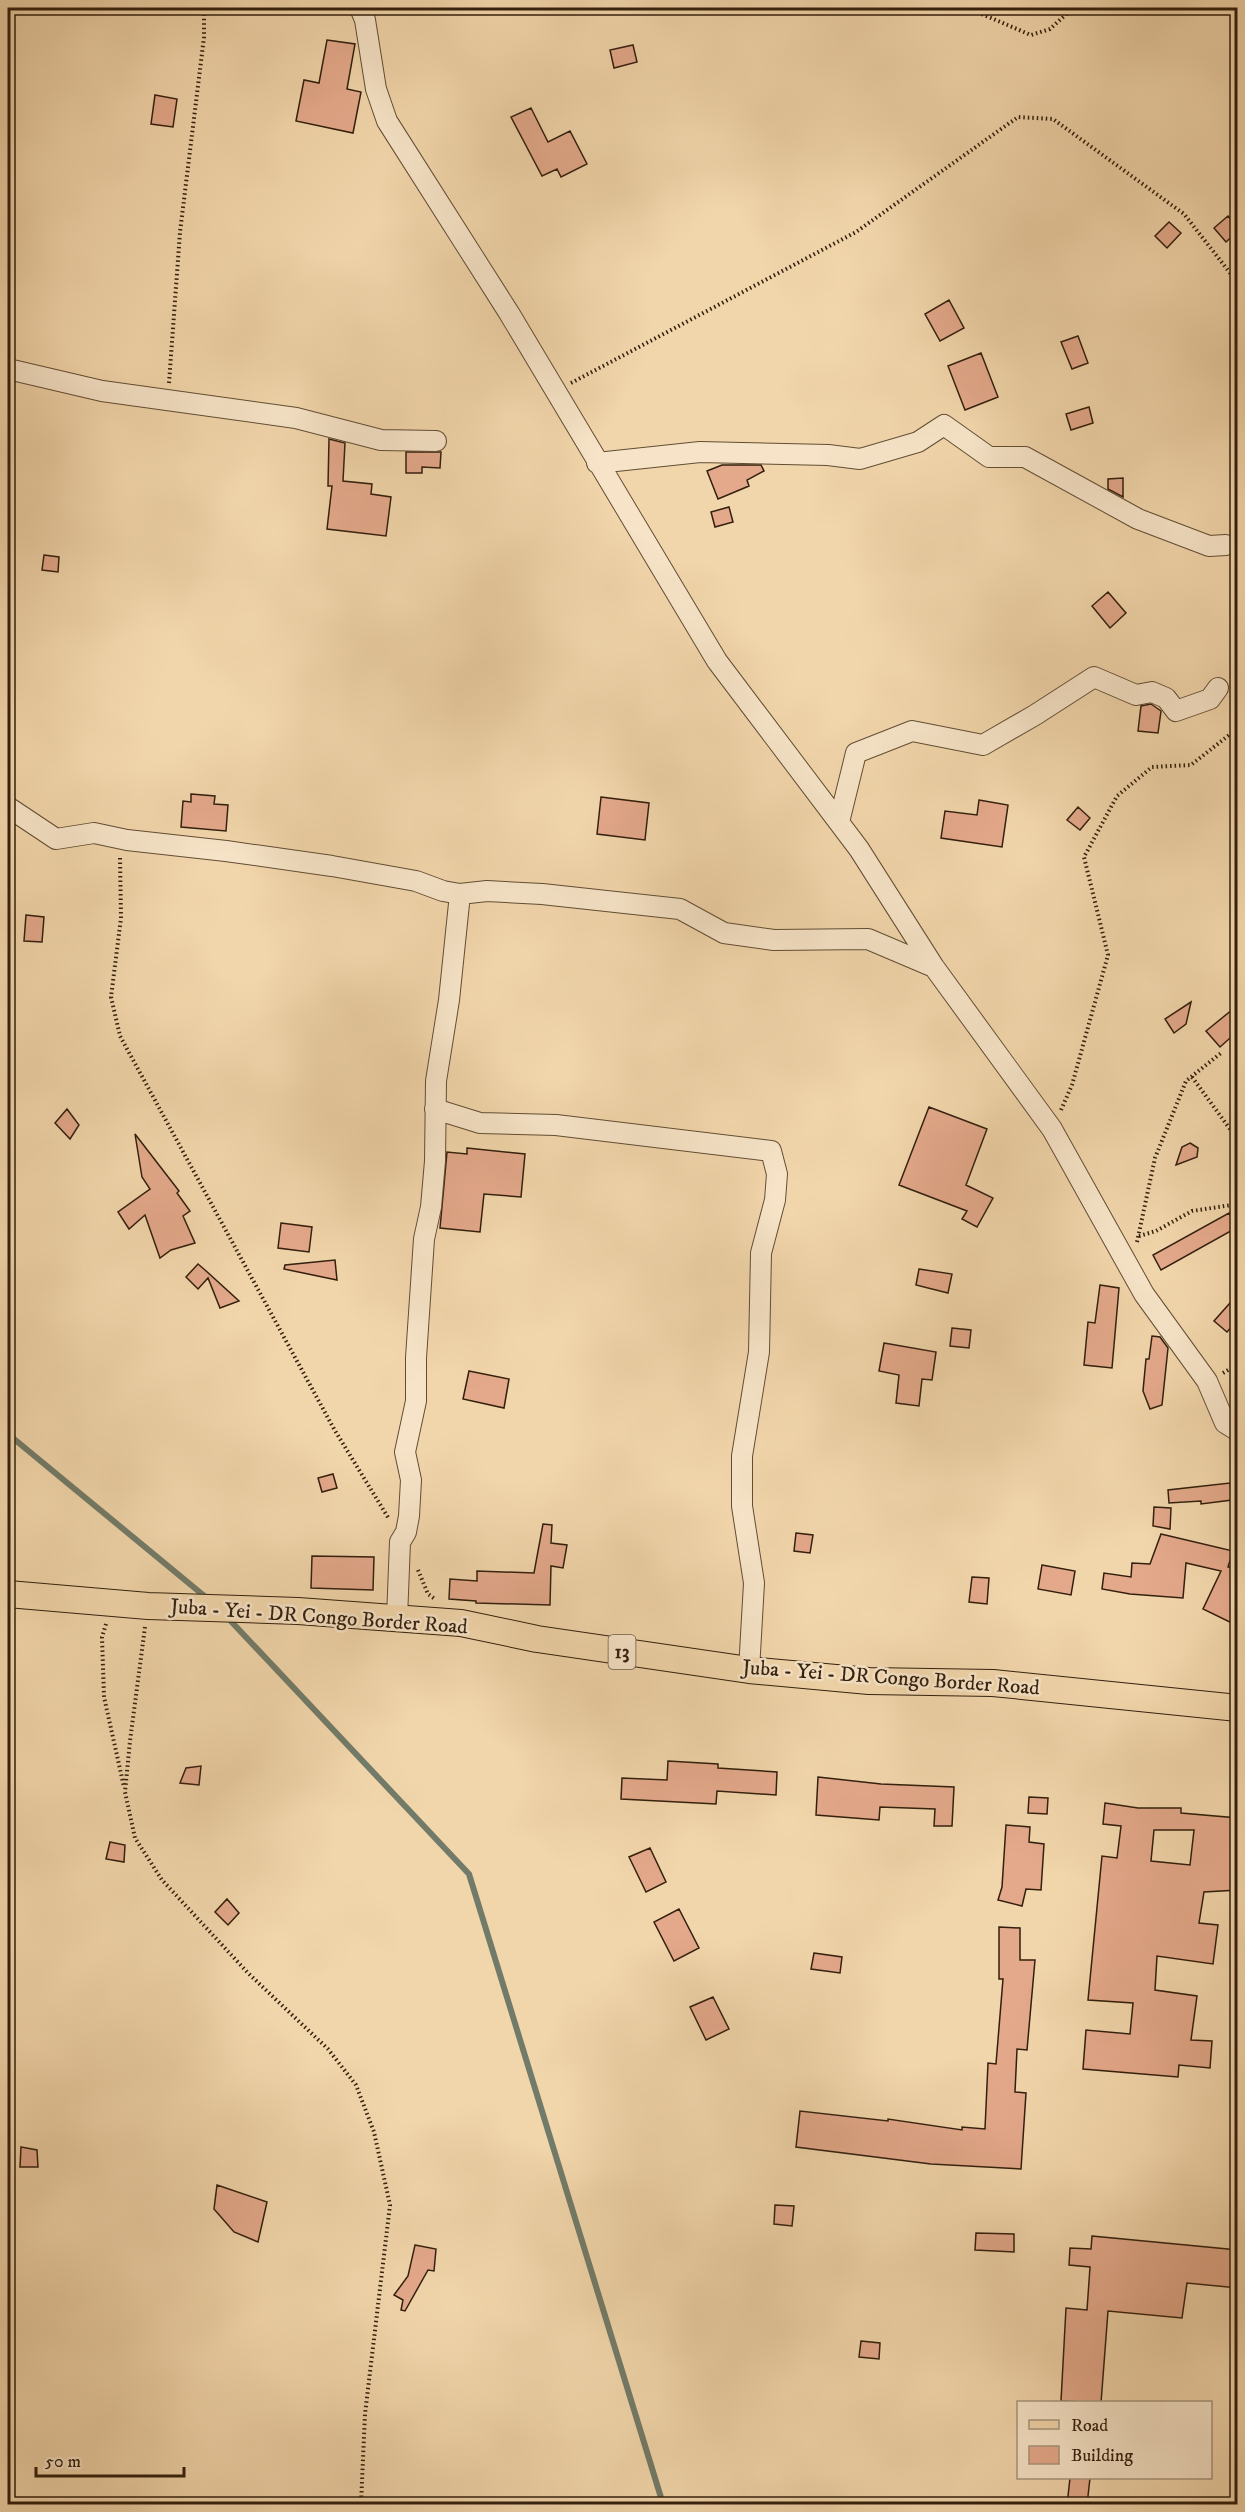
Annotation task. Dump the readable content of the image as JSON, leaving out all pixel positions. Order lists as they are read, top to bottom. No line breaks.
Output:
{"streets":{"main road":["Juba - Yei - DR Congo Border Road","13"]},"legend":["Road","Building"],"scale_bar":"50 m"}
